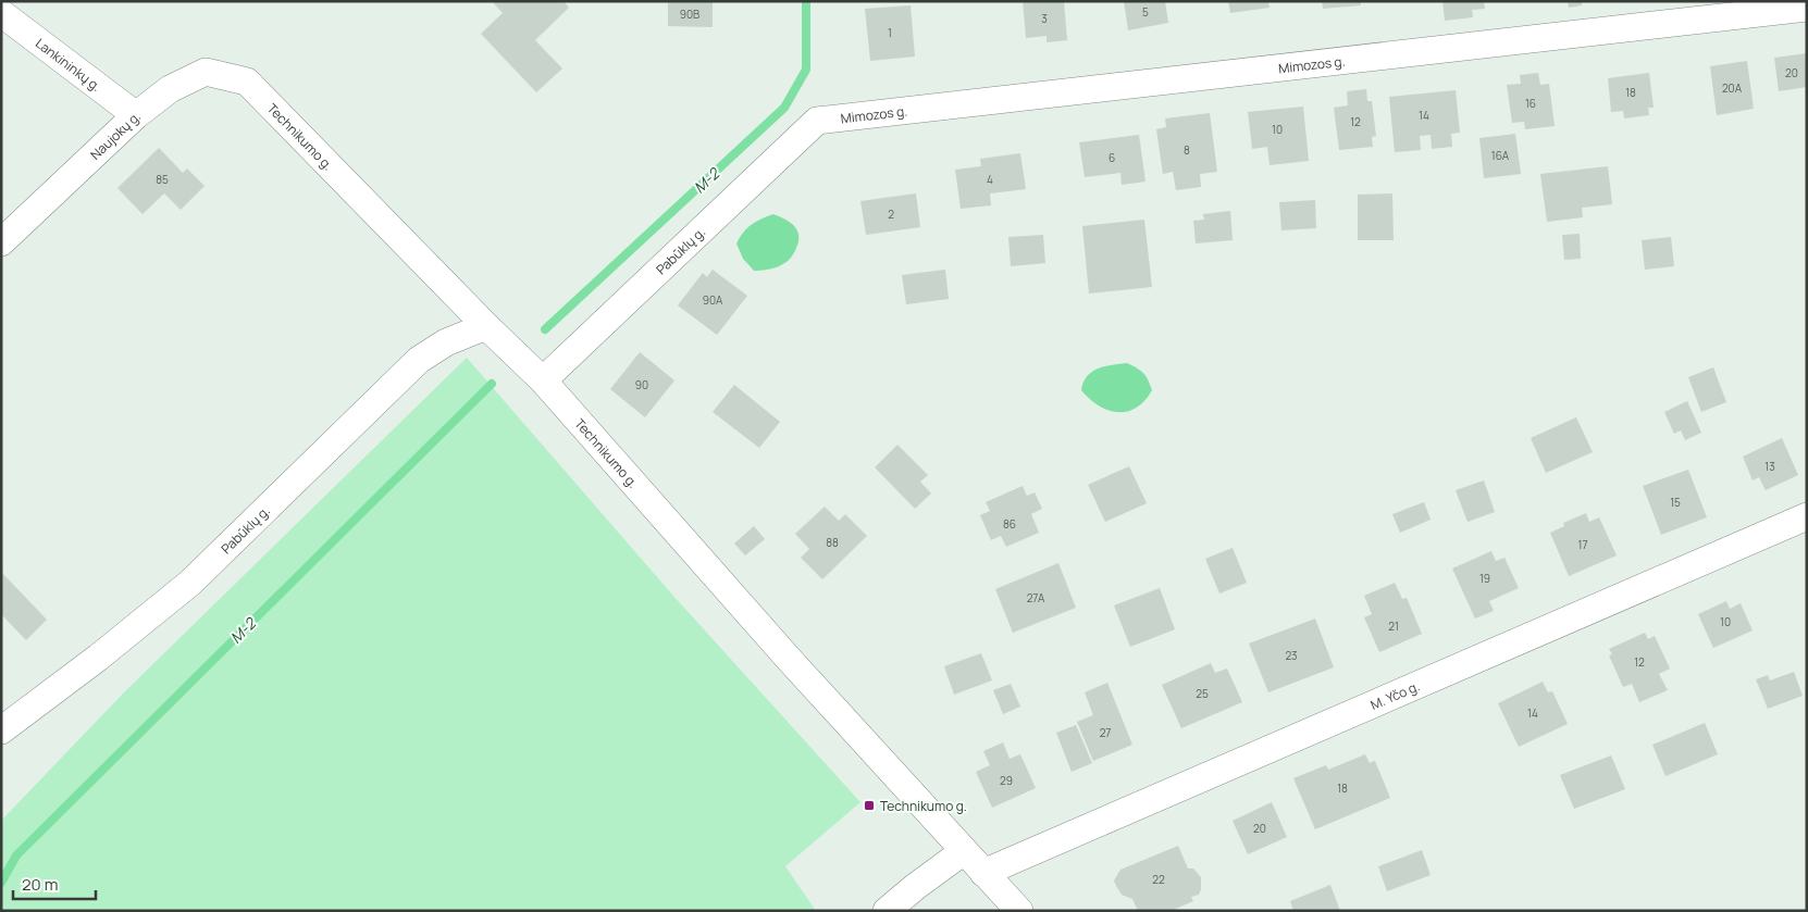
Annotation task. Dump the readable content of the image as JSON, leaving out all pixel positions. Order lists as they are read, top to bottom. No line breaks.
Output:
{"streets":{"street":["Lankininkų g.","Mimozos g.","Naujokų g.","Technikumo g.","Pabūklų g.","M. Yčo g."]},"crossings":[["Lankininkų g.","Naujokų g."],["Mimozos g.","Pabūklų g."],["Naujokų g.","Technikumo g."],["Technikumo g.","Pabūklų g."],["Technikumo g.","M. Yčo g."]],"water":["M-2"],"places":{"transit":["Technikumo g."]},"house_numbers":["5","90B","3","1","20","20A","18","16","14","12","10","8","16A","6","85","4","2","90A","90","13","15","86","88","17","19","27A","10","21","23","12","25","14","27","29","18","20","22"],"scale_bar":"20 m"}
